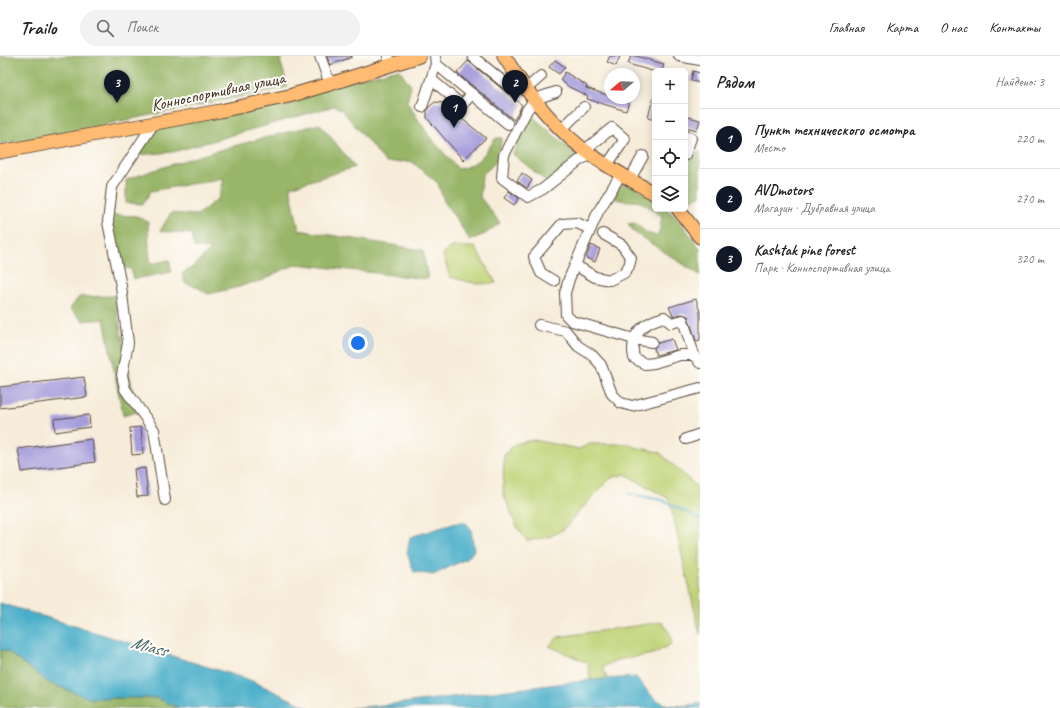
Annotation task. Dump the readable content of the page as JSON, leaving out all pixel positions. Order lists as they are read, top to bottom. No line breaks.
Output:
{"streets":{"main road":["Конноспортивная улица"]},"water":["Miass"],"north":"left","page":{"header":"Trailo","search":"Поиск","nav":["Главная","Карта","О нас","Контакты"],"heading":["Рядом","Найдено: 3"],"map_buttons":["+","−"],"pins":["2","3","1"],"list":[{"mark":"1","name":"Пункт технического осмотра","note":"Место","value":"220 m"},{"mark":"2","name":"AVDmotors","note":"Магазин · Дубравная улица","value":"270 m"},{"mark":"3","name":"Kashtak pine forest","note":"Парк · Конноспортивная улица","value":"320 m"}]}}
